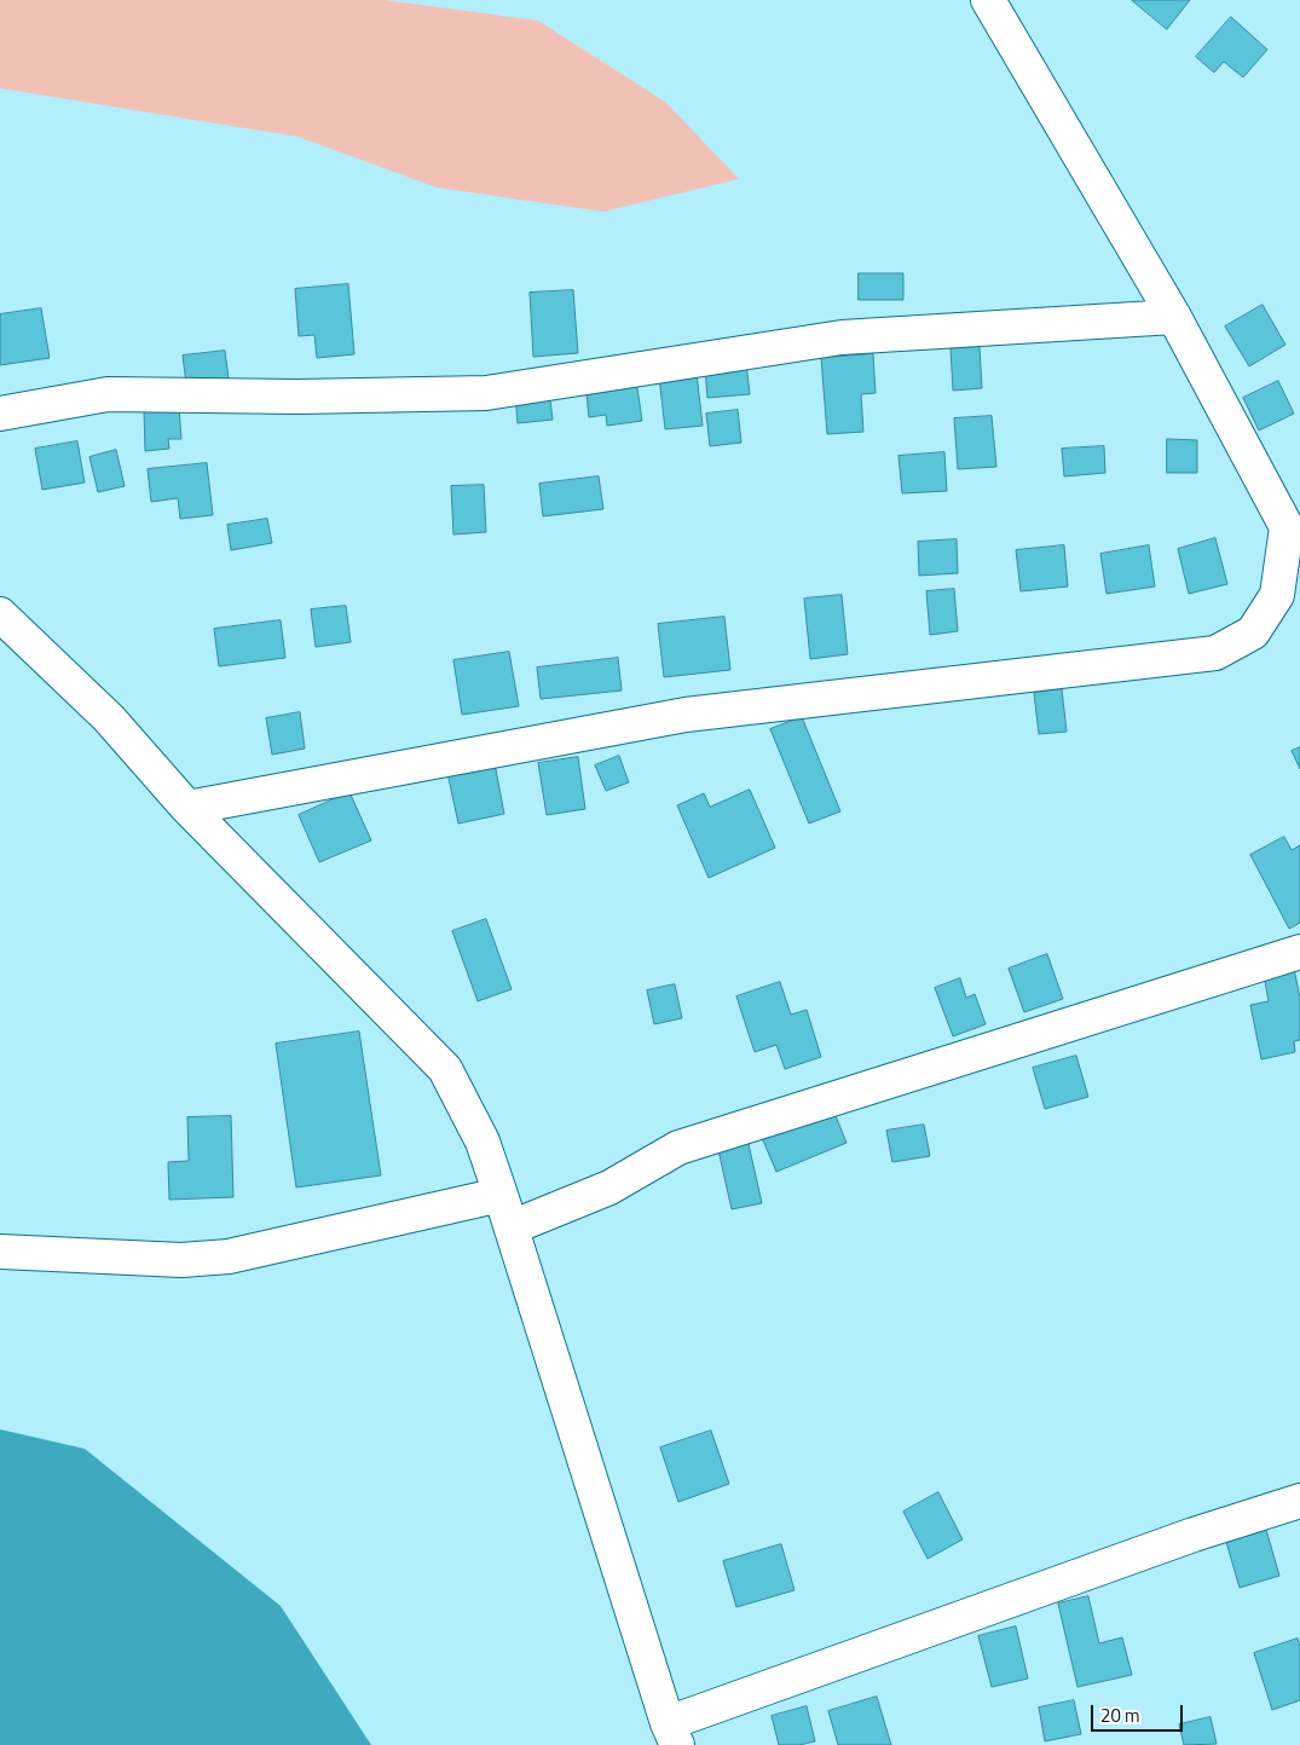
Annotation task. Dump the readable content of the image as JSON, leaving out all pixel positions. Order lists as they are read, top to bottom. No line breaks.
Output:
{"scale_bar":"20 m"}
